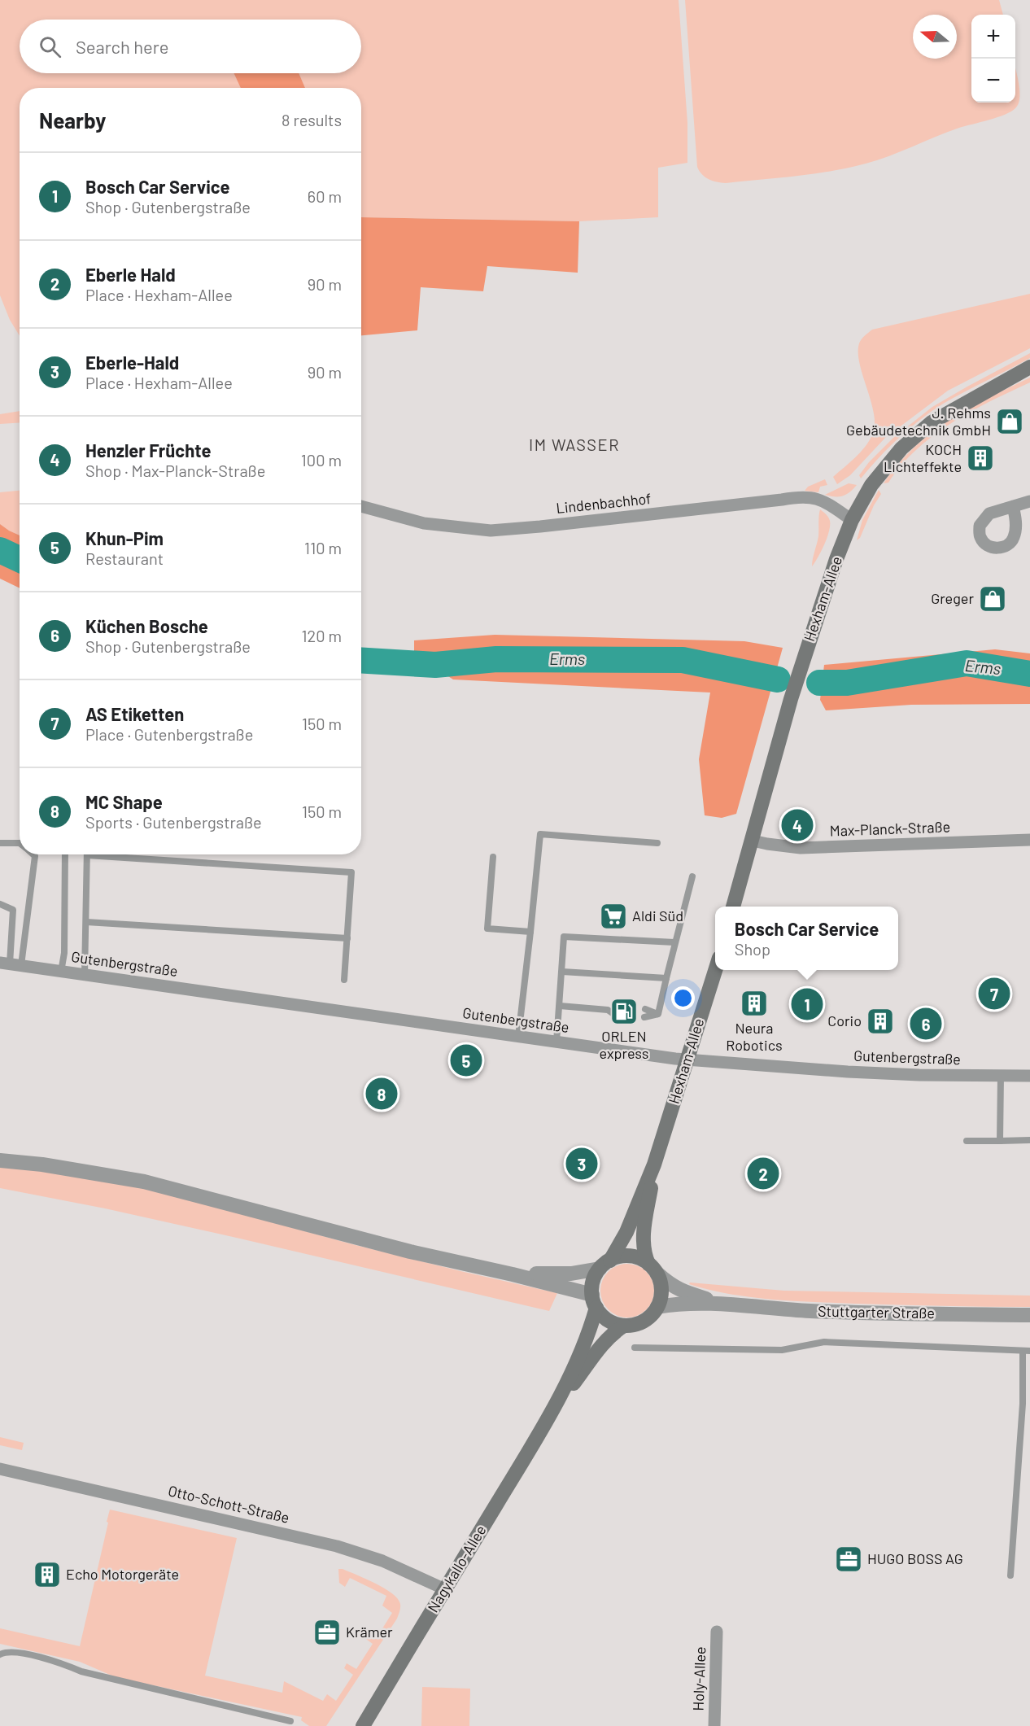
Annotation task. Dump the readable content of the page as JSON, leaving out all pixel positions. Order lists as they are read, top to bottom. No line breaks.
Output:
{"streets":{"main road":["Hexham-Allee","Nagykallo-Allee"],"street":["Lindenbachhof","Max-Planck-Straße","Gutenbergstraße","Stuttgarter Straße","Otto-Schott-Straße","Holy-Allee"]},"crossings":[["Lindenbachhof","Hexham-Allee"],["Hexham-Allee","Max-Planck-Straße"],["Hexham-Allee","Gutenbergstraße"],["Hexham-Allee","Stuttgarter Straße"],["Hexham-Allee","Nagykallo-Allee"],["Stuttgarter Straße","Nagykallo-Allee"],["Otto-Schott-Straße","Nagykallo-Allee"]],"districts":["IM WASSER"],"water":["Erms"],"places":{"shop":["J. Rehms Gebäudetechnik GmbH","Greger"],"building":["KOCH Lichteffekte","Neura Robotics","Corio","Echo Motorgeräte"],"supermarket":["Aldi Süd"],"fuel station":["ORLEN express"],"office":["HUGO BOSS AG","Krämer"]},"north":"left","page":{"map_buttons":["+","−"],"search":"Search here","heading":["Nearby","8 results"],"list":[{"mark":"1","name":"Bosch Car Service","note":"Shop · Gutenbergstraße","value":"60 m"},{"mark":"2","name":"Eberle Hald","note":"Place · Hexham-Allee","value":"90 m"},{"mark":"3","name":"Eberle-Hald","note":"Place · Hexham-Allee","value":"90 m"},{"mark":"4","name":"Henzler Früchte","note":"Shop · Max-Planck-Straße","value":"100 m"},{"mark":"5","name":"Khun-Pim","note":"Restaurant","value":"110 m"},{"mark":"6","name":"Küchen Bosche","note":"Shop · Gutenbergstraße","value":"120 m"},{"mark":"7","name":"AS Etiketten","note":"Place · Gutenbergstraße","value":"150 m"},{"mark":"8","name":"MC Shape","note":"Sports · Gutenbergstraße","value":"150 m"}],"pins":["4","7","1","6","5","8","3","2"],"popup":["Bosch Car Service","Shop"]}}
